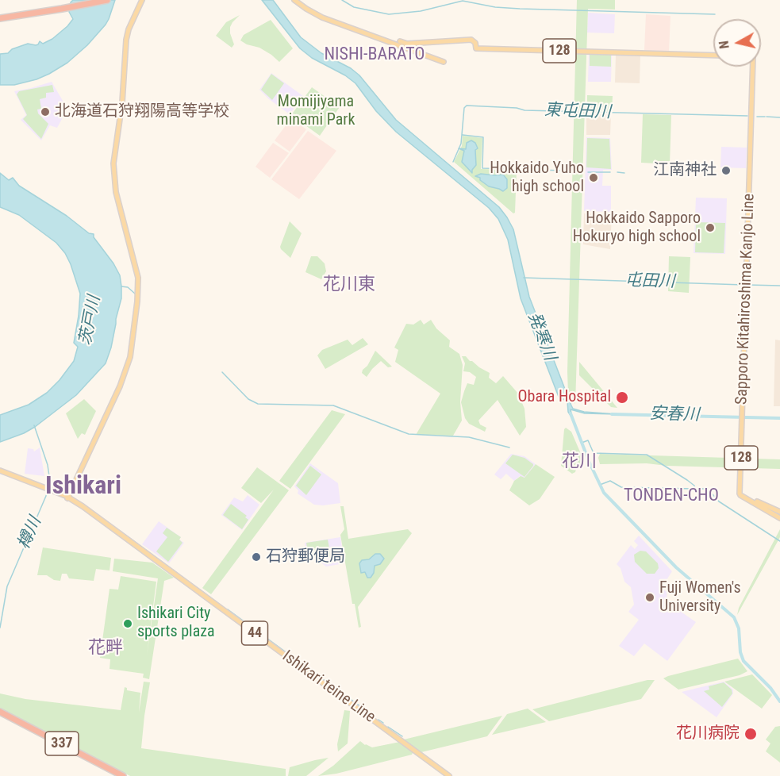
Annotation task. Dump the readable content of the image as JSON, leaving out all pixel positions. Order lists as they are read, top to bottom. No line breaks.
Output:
{"streets":{"highway":["337"],"main road":["128","Sapporo Kitahiroshima Kanjo Line","44","Ishikari teine Line"]},"crossings":[["128","Sapporo Kitahiroshima Kanjo Line"]],"districts":["NISHI-BARATO","花川東","花川","Ishikari","TONDEN-CHO","花畔"],"water":["東屯田川","屯田川","茨戸川","発寒川","安春川","樽川"],"parks":["Momijiyama minami Park"],"places":["北海道石狩翔陽高等学校","江南神社","Hokkaido Yuho high school","Hokkaido Sapporo Hokuryo high school","Obara Hospital","石狩郵便局","Fuji Women's University","Ishikari City sports plaza","花川病院"],"north":"left"}
